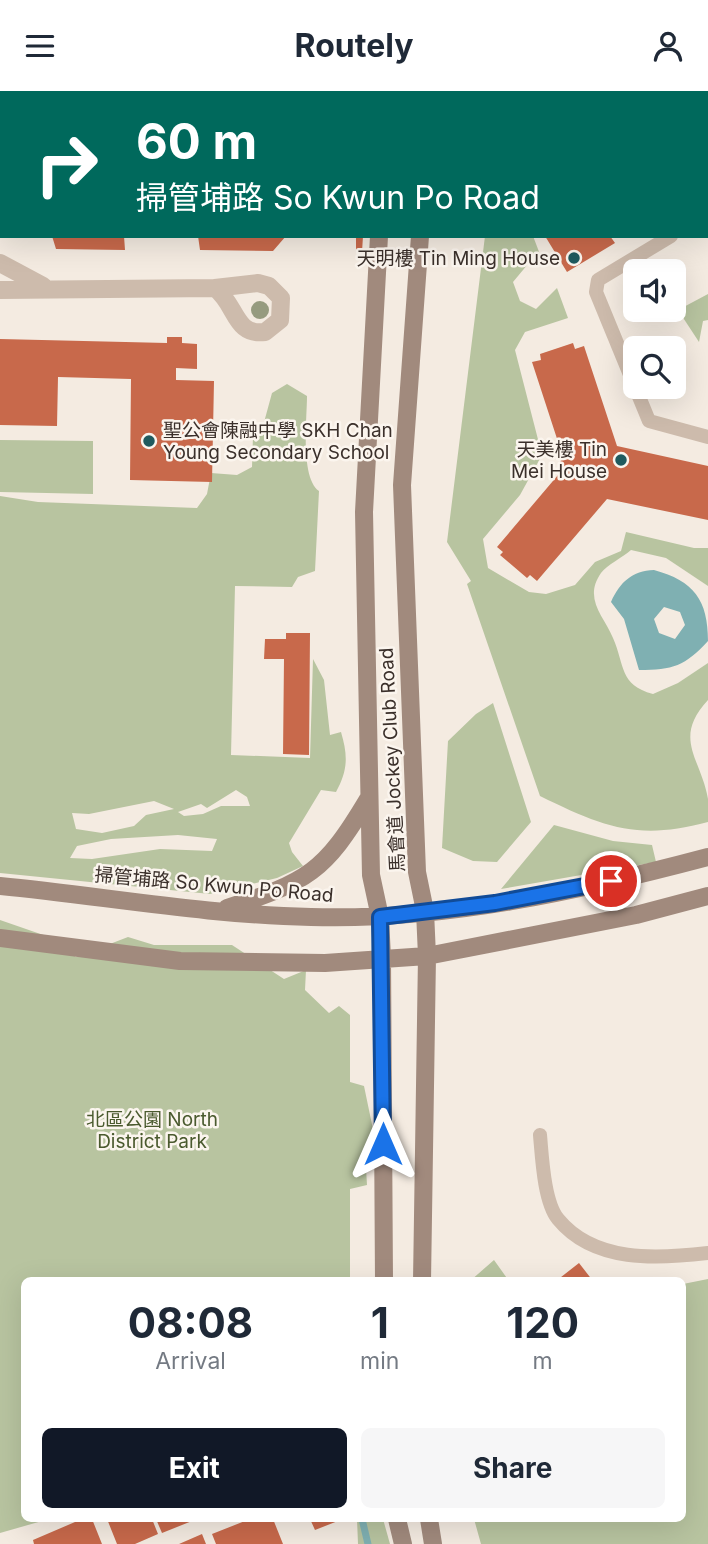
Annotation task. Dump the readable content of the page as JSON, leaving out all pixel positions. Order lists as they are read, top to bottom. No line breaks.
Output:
{"streets":{"main road":["馬會道 Jockey Club Road","掃管埔路 So Kwun Po Road"]},"crossings":[["馬會道 Jockey Club Road","掃管埔路 So Kwun Po Road"]],"parks":["北區公園 North District Park"],"places":["天明樓 Tin Ming House","聖公會陳融中學 SKH Chan Young Secondary School","天美樓 Tin Mei House"],"page":{"header":"Routely","turn":["60 m","掃管埔路 So Kwun Po Road"],"eta":["08:08","Arrival","1","min","120","m"],"buttons":["Exit","Share"]}}
